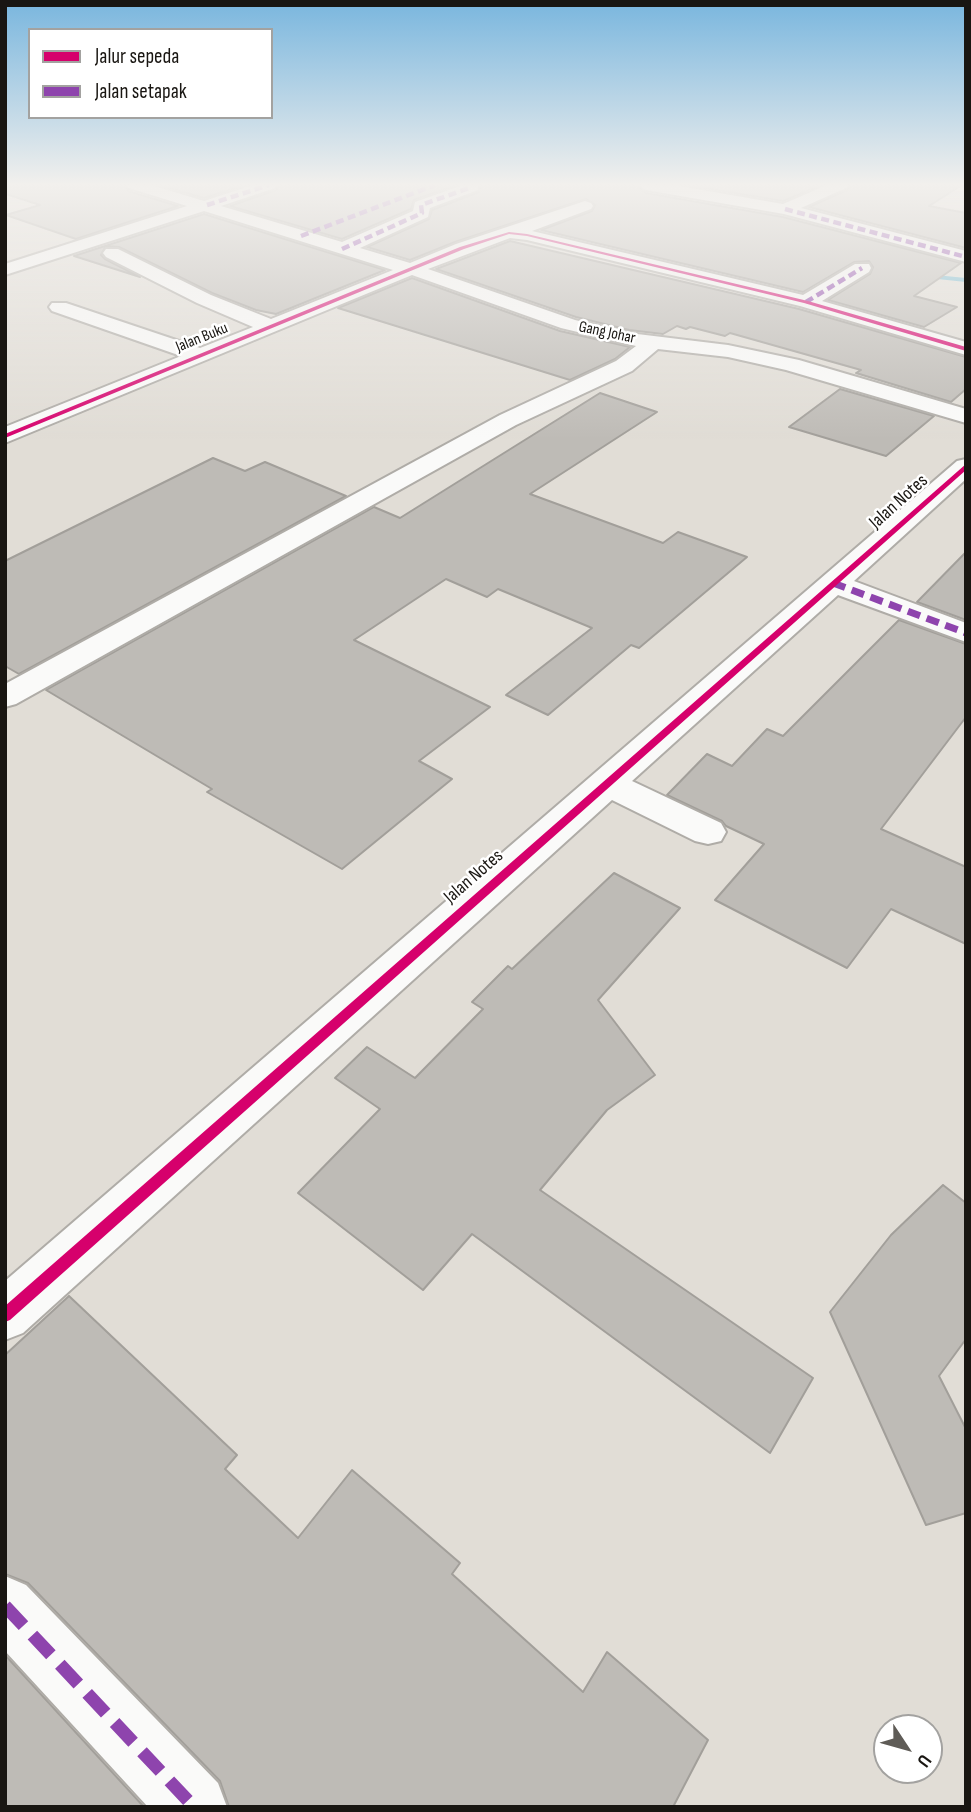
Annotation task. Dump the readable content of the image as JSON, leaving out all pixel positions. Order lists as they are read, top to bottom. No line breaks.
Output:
{"streets":{"street":["Gang Johar","Jalan Buku","Jalan Notes"]},"crossings":[["Gang Johar","Jalan Buku"]],"legend":["Jalur sepeda","Jalan setapak"],"north":"bottom right"}
